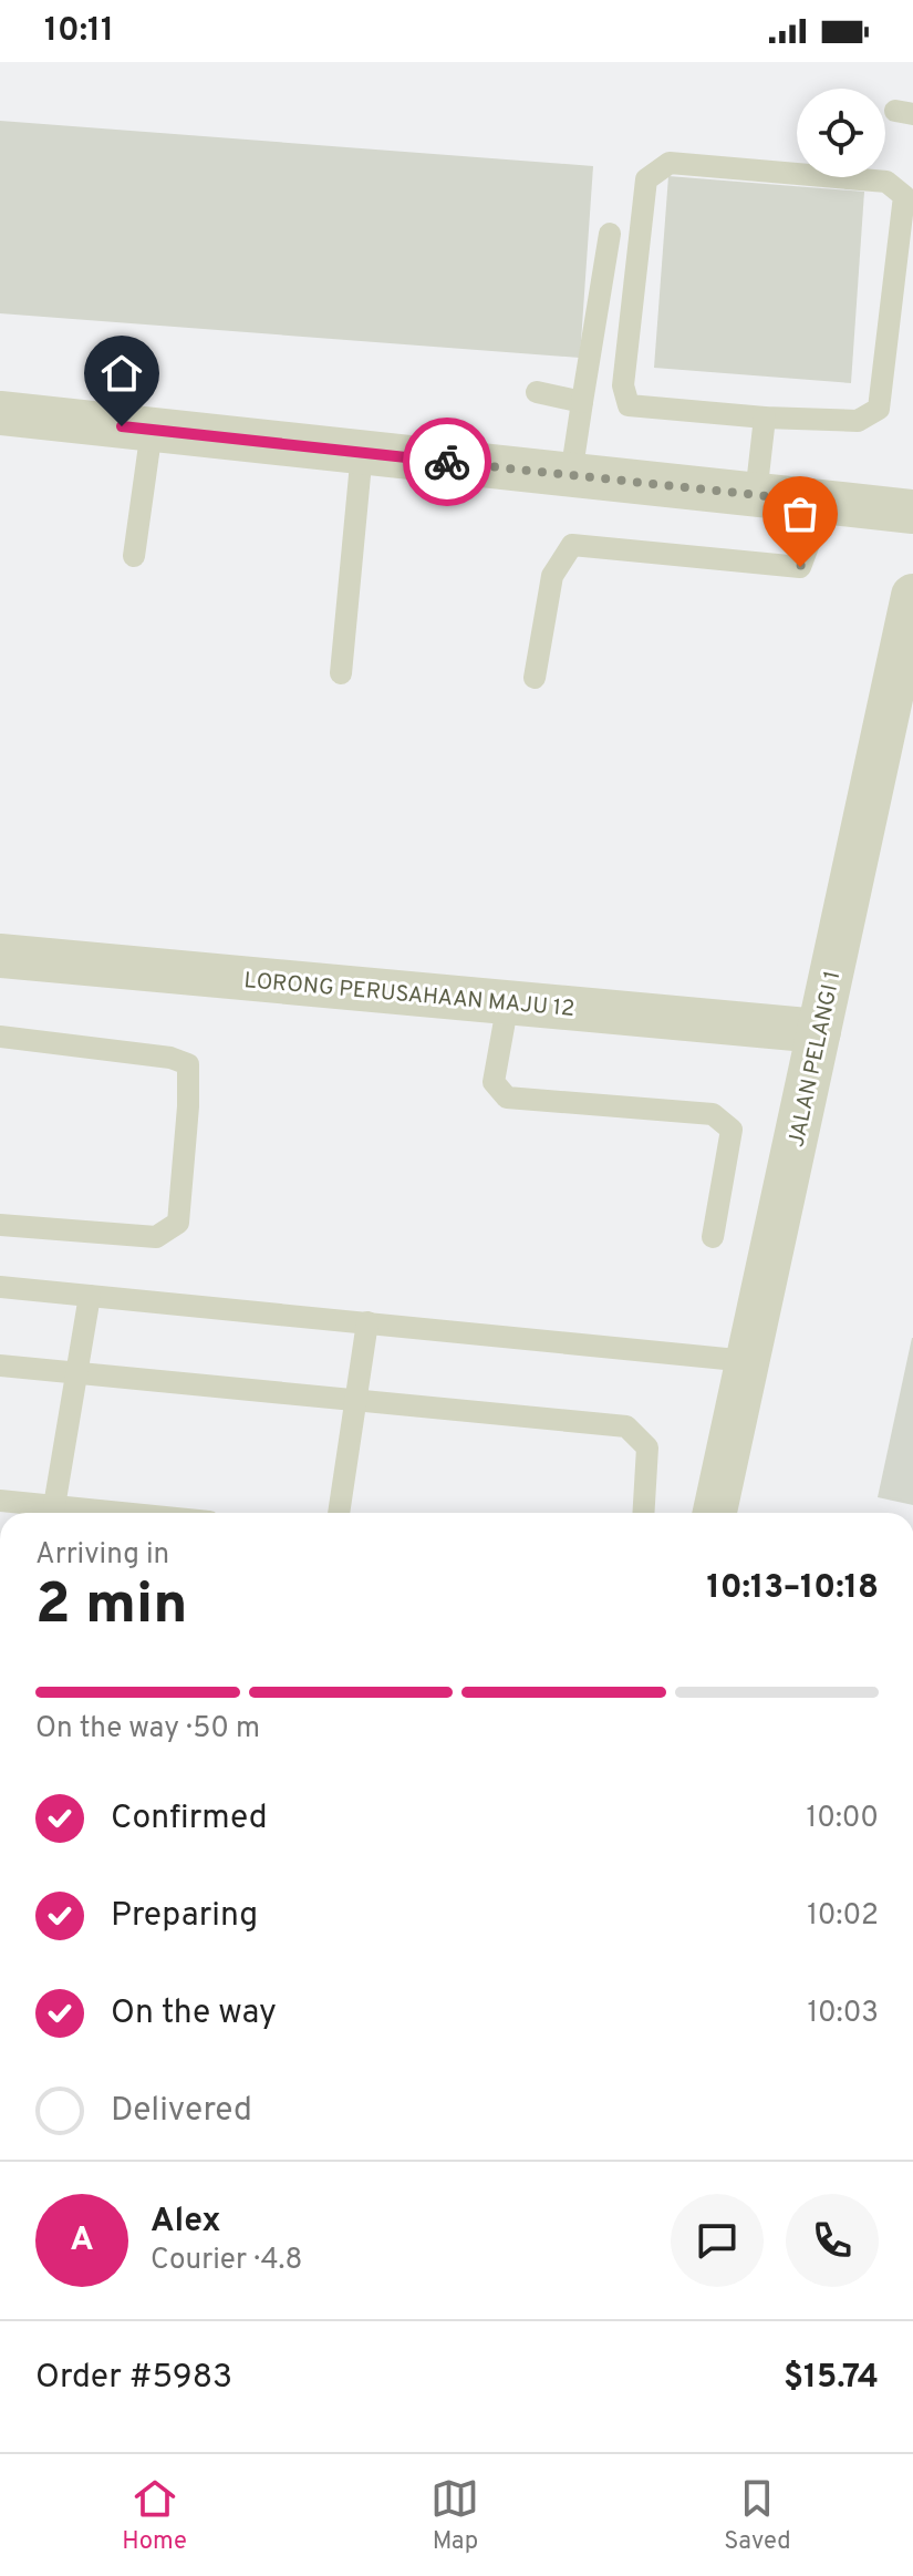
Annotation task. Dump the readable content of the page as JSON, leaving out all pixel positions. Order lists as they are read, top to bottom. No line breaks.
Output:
{"streets":{"street":["LORONG PERUSAHAAN MAJU 12","JALAN PELANGI 1"]},"crossings":[["LORONG PERUSAHAAN MAJU 12","JALAN PELANGI 1"]],"page":{"status":"10:11","heading":["2 min","Arriving in","10:13–10:18"],"panel":["Alex","Courier · 4.8","Order #5983","$15.74"],"bar":"On the way · 50 m","list":[["Confirmed","10:00"],["Preparing","10:02"],["On the way","10:03"],"Delivered"],"round":"A","tabs":["Home","Map","Saved"]}}
